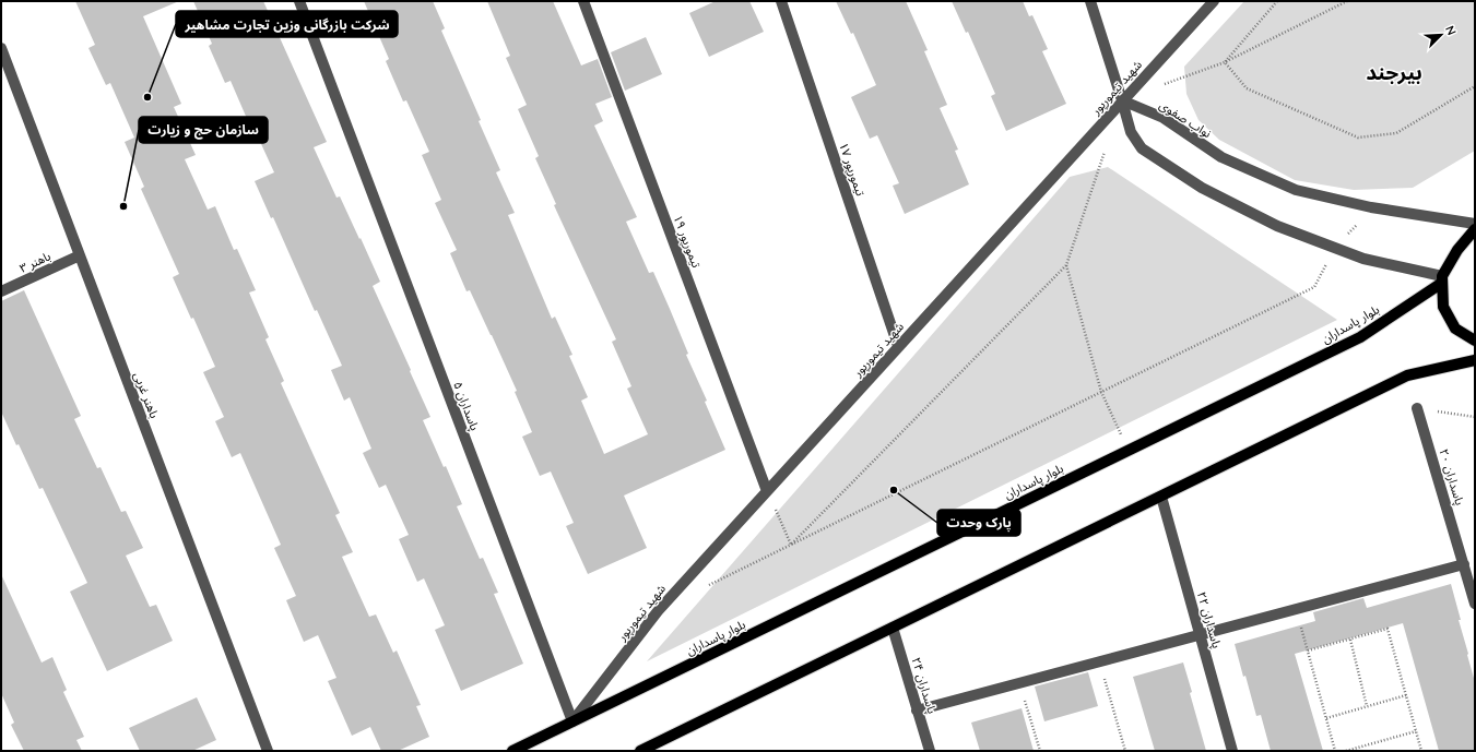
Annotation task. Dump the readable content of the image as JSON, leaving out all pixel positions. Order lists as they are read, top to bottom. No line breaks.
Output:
{"streets":{"main road":["بلوار پاسداران"],"street":["شهید تیمورپور","نواب صفوی","تیمورپور ۱۷","تیمورپور ۱۹","باهنر ۳","باهنر غربی","پاسداران ۵","پاسداران ۲۰","پاسداران ۲۲","پاسداران ۲۴"]},"crossings":[["شهید تیمورپور","نواب صفوی"],["شهید تیمورپور","تیمورپور ۱۷"],["شهید تیمورپور","تیمورپور ۱۹"],["شهید تیمورپور","بلوار پاسداران"],["شهید تیمورپور","پاسداران ۵"],["باهنر ۳","باهنر غربی"],["بلوار پاسداران","پاسداران ۵"]],"districts":["بیرجند"],"places":["شرکت بازرگانی وزین تجارت مشاهیر","سازمان حج و زیارت","پارک وحدت"],"north":"top right"}
